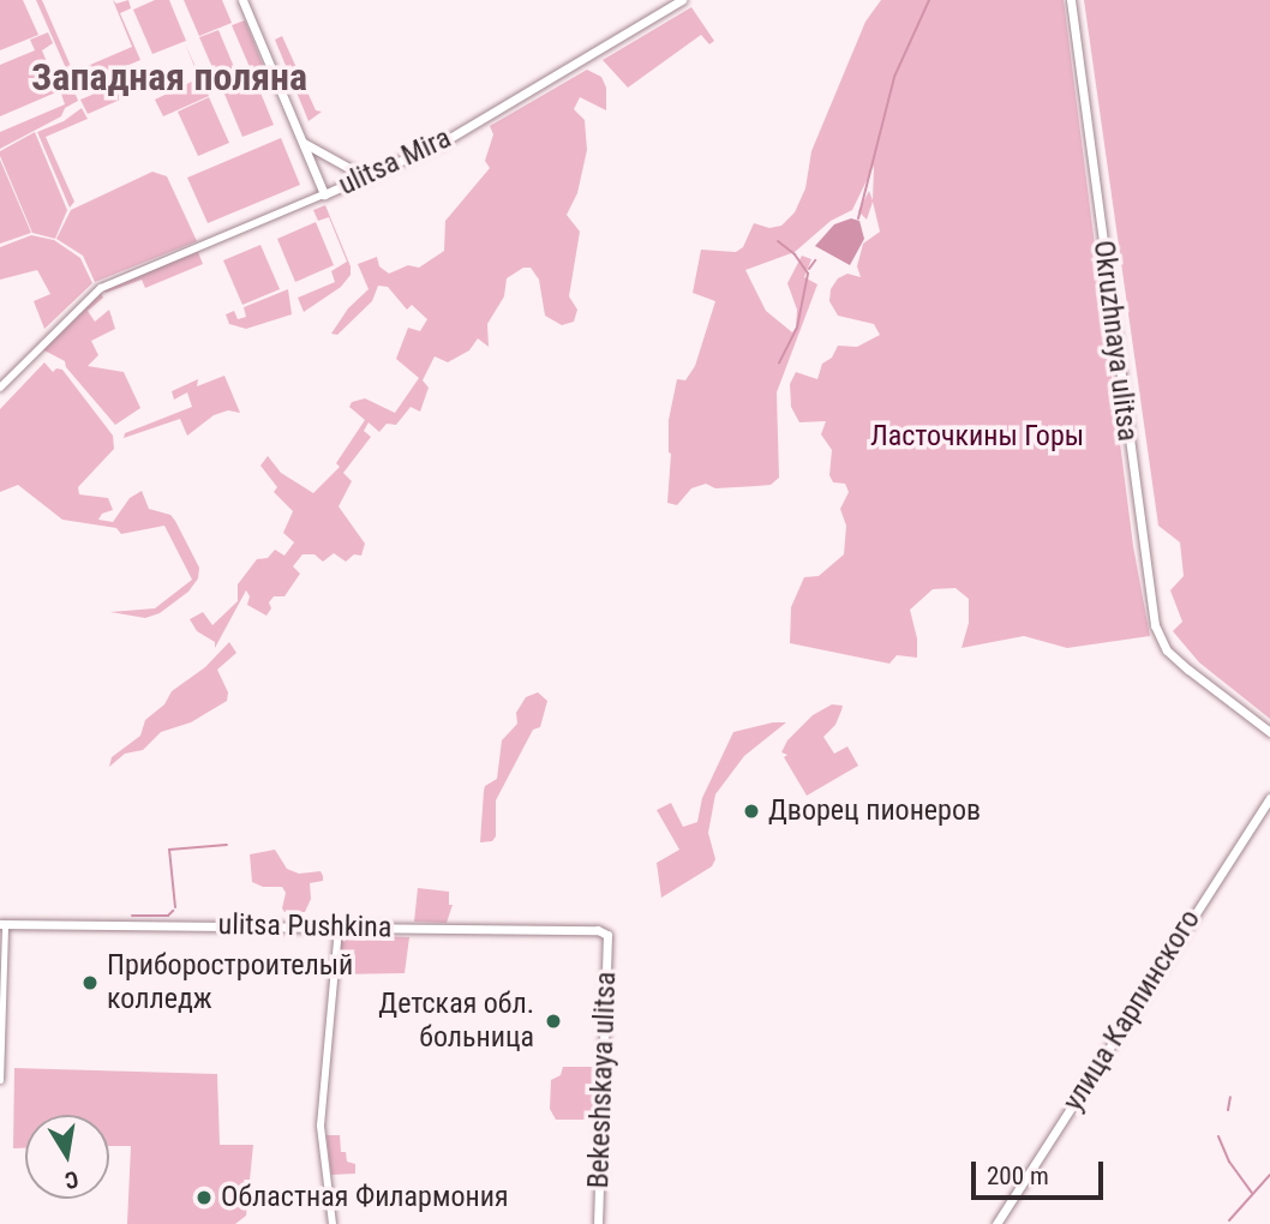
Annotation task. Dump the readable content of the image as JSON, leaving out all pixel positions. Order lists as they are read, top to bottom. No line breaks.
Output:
{"streets":{"main road":["ulitsa Mira","Okruzhnaya ulitsa","ulitsa Pushkina","улица Карпинского","Bekeshskaya ulitsa"]},"crossings":[["ulitsa Pushkina","Bekeshskaya ulitsa"]],"districts":["Западная поляна"],"parks":["Ласточкины Горы"],"places":["Дворец пионеров","Приборостроителый колледж","Детская обл. больница","Областная Филармония"],"scale_bar":"200 m","north":"bottom"}
